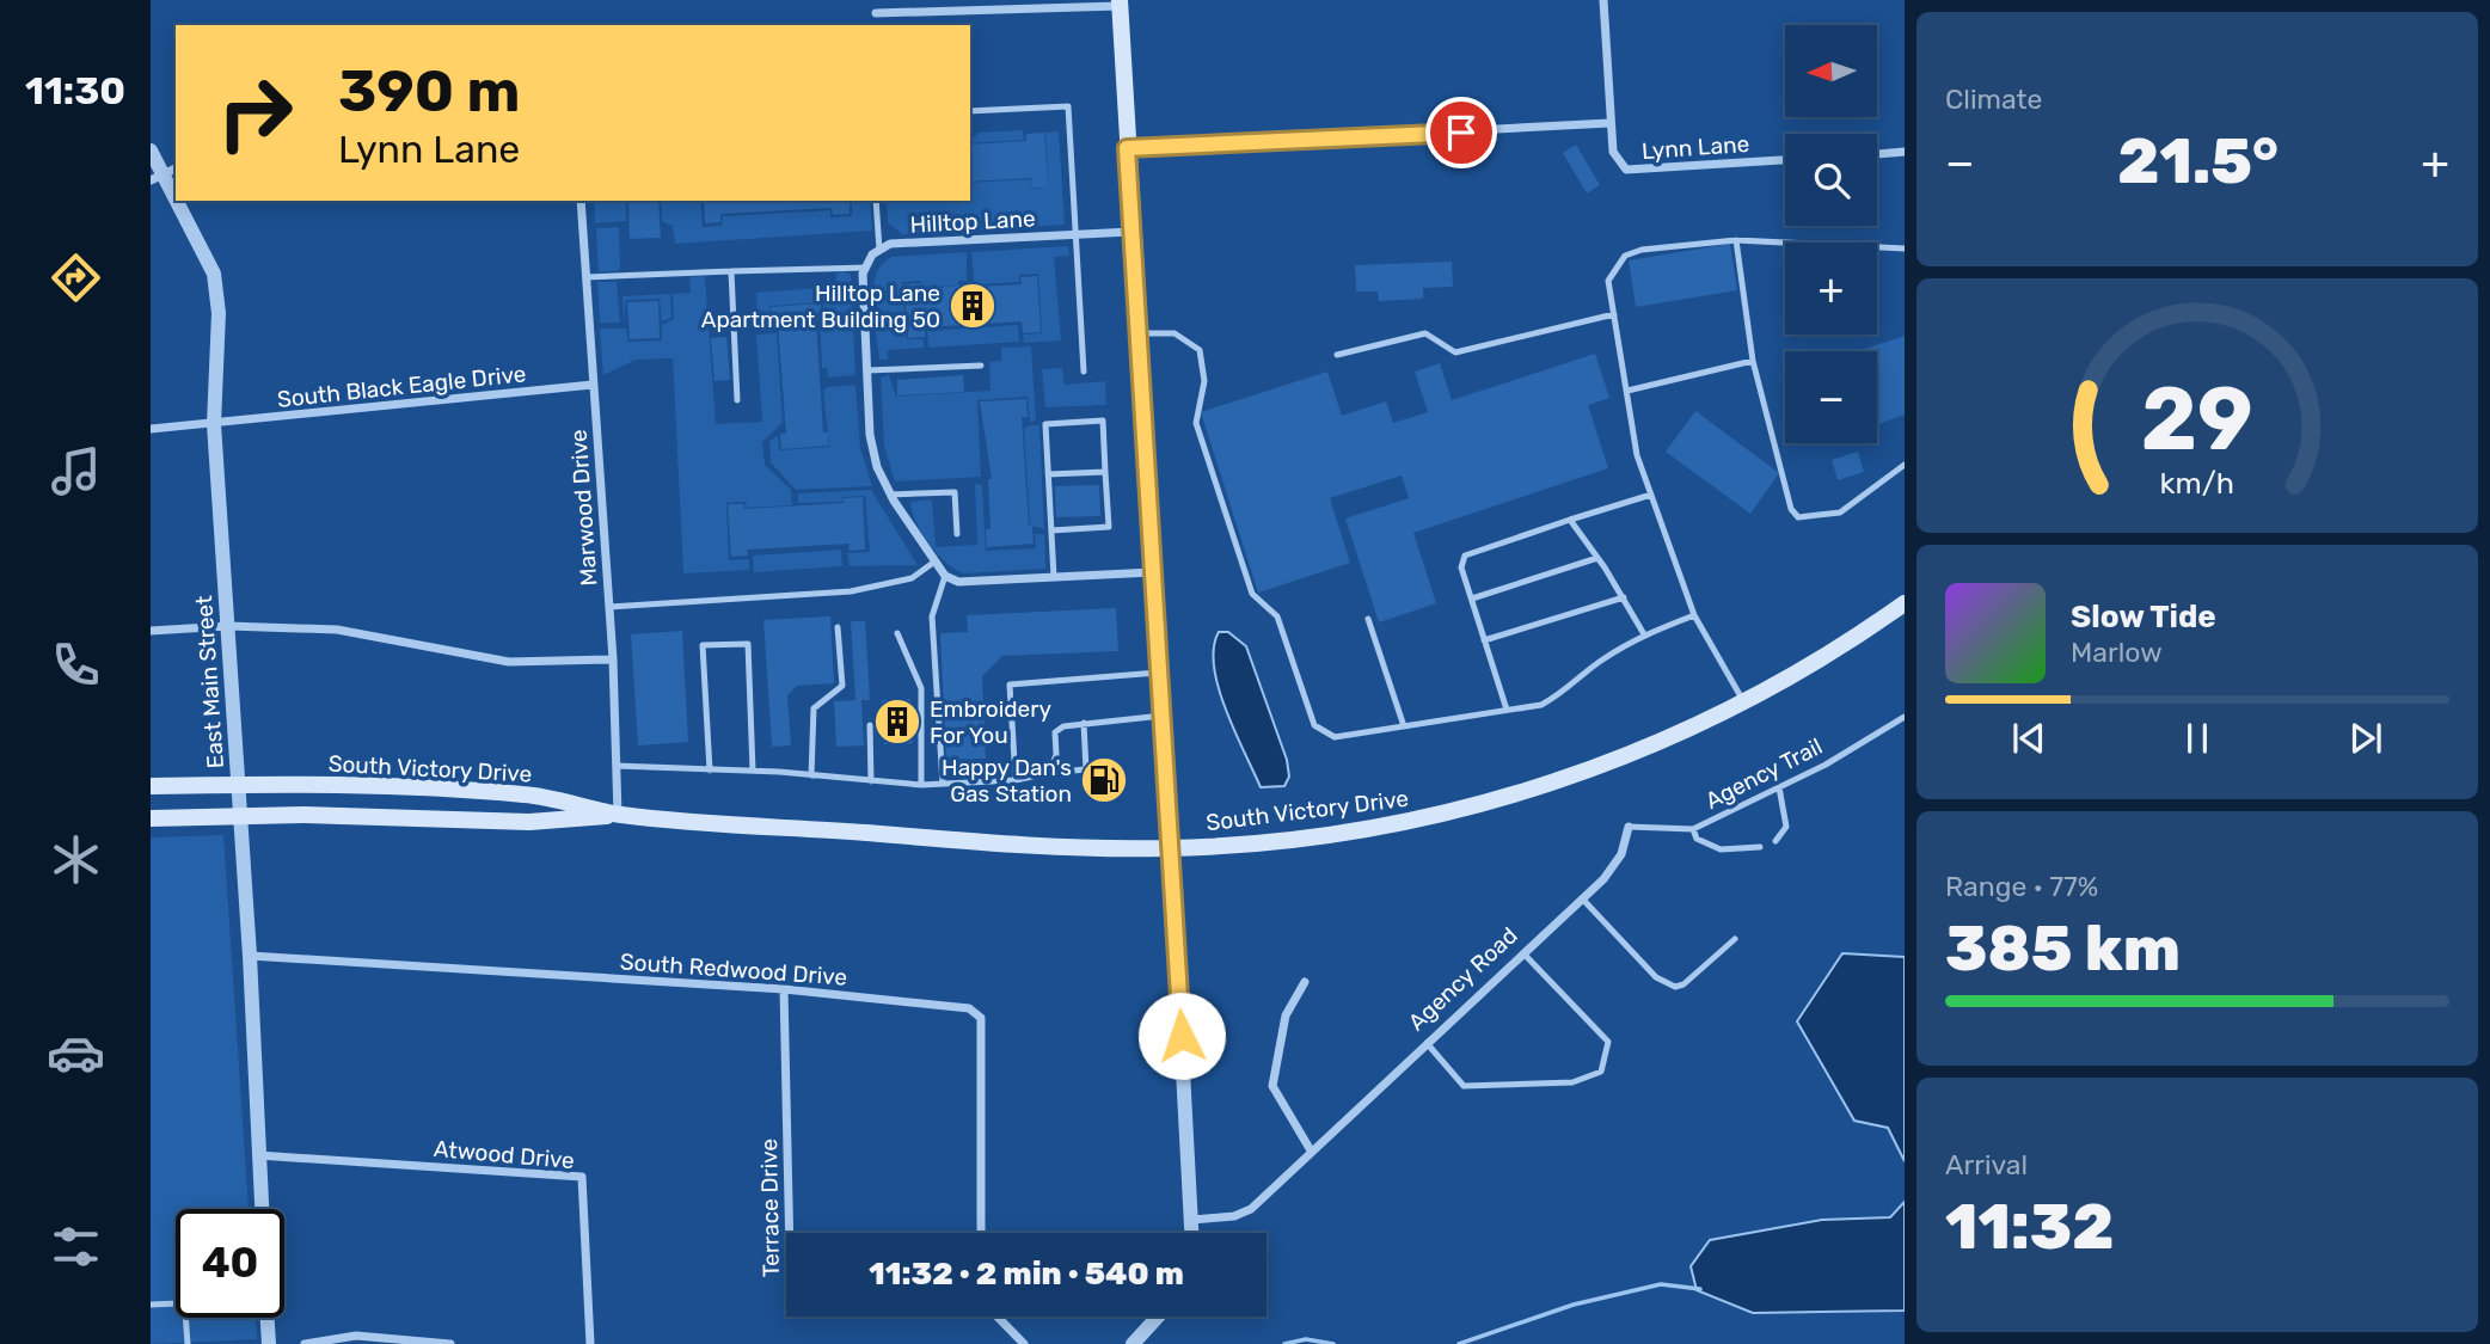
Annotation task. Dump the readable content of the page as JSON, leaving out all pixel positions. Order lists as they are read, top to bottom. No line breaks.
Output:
{"streets":{"main road":["South Victory Drive"],"street":["Lynn Lane","Hilltop Lane","South Black Eagle Drive","Marwood Drive","East Main Street","South Redwood Drive","Agency Road","Atwood Drive","Terrace Drive"],"lane":["Agency Trail"]},"crossings":[["South Black Eagle Drive","Marwood Drive"],["South Black Eagle Drive","East Main Street"],["Marwood Drive","South Victory Drive"],["East Main Street","South Victory Drive"],["East Main Street","South Redwood Drive"],["East Main Street","Atwood Drive"],["Agency Trail","Agency Road"],["South Redwood Drive","Terrace Drive"]],"places":{"building":["Hilltop Lane Apartment Building 50","Embroidery For You"],"fuel station":["Happy Dan's Gas Station"]},"north":"left","page":{"tabs":"11:30","tile":["Climate",["Range · 77%","385 km"],["Arrival","11:32"]],"map_buttons":["+","−"],"turn":["390 m","Lynn Lane"],"heat":["−","21.5°","+"],"song":["Slow Tide","Marlow"],"limit":"40","trip":"11:32 · 2 min · 540 m","gauge":["29","km/h"]}}
